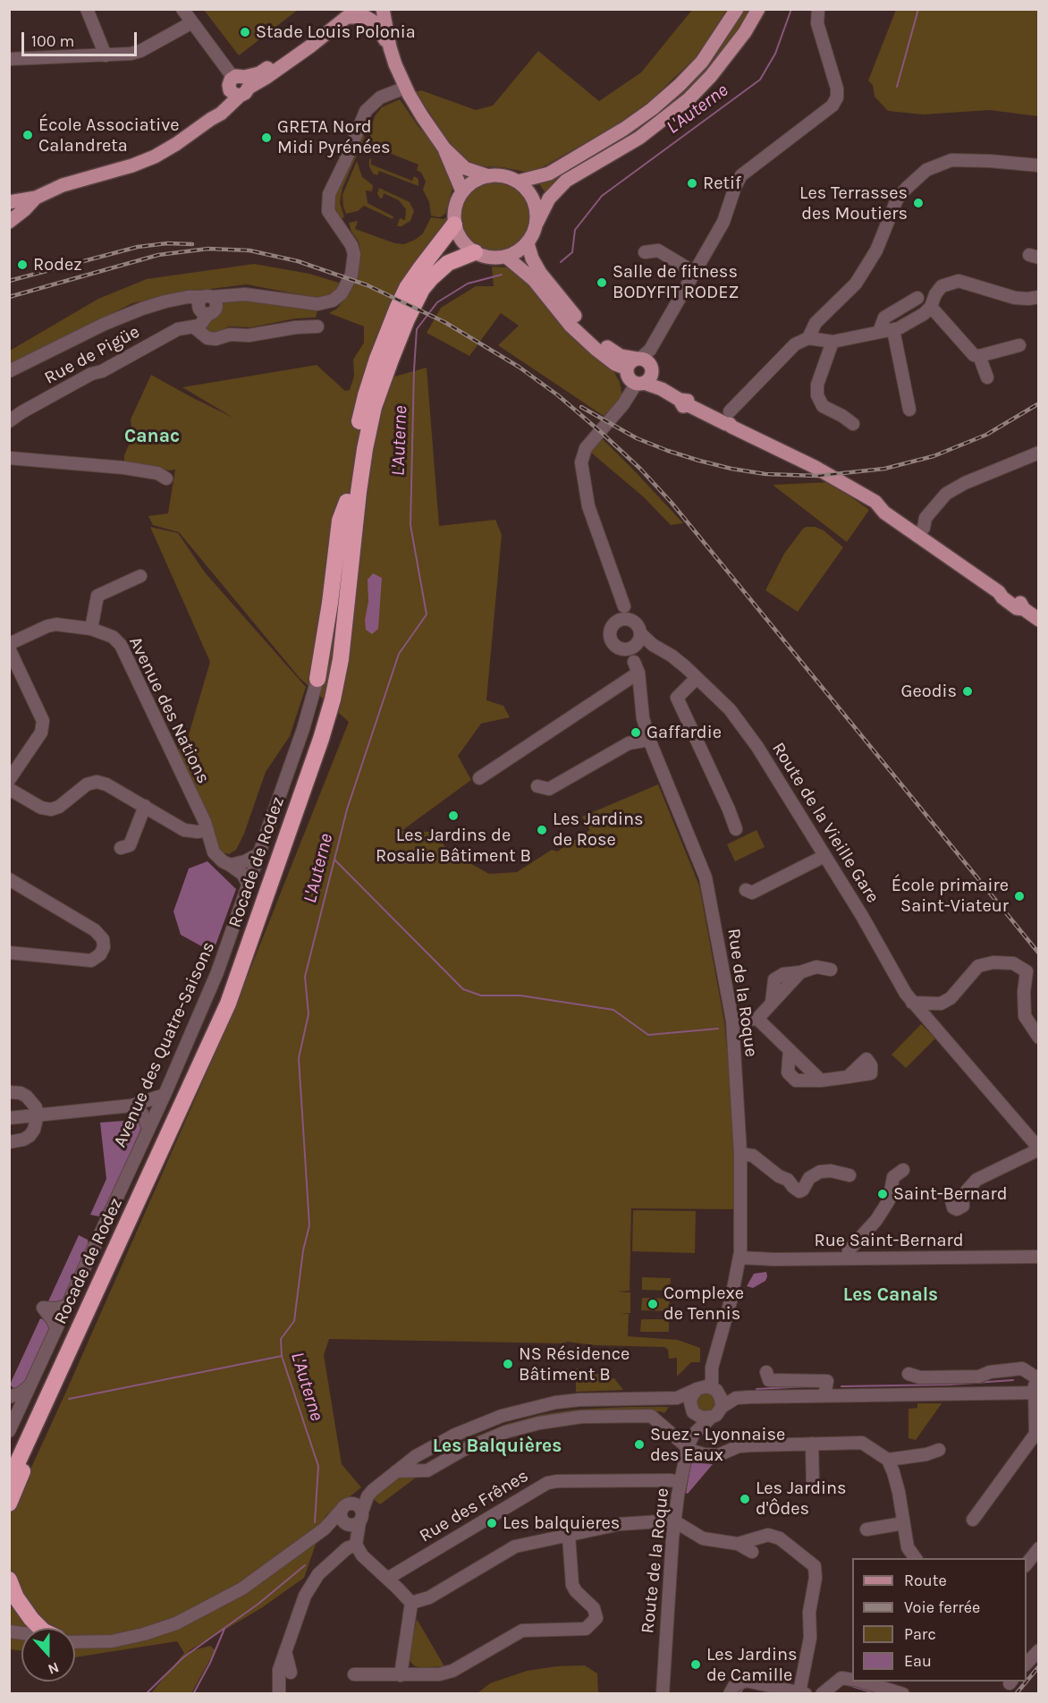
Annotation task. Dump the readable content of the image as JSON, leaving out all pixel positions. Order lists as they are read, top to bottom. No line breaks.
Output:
{"streets":{"highway":["Rocade de Rodez"],"street":["Rue de Pigüe","Avenue des Nations","Route de la Vieille Gare","Rue de la Roque","Avenue des Quatre-Saisons","Rue Saint-Bernard","Rue des Frênes","Route de la Roque"]},"crossings":[["Avenue des Nations","Avenue des Quatre-Saisons"],["Rue de la Roque","Rue Saint-Bernard"],["Rue de la Roque","Route de la Roque"],["Rue des Frênes","Route de la Roque"]],"districts":["Canac","Les Canals","Les Balquières"],"water":["L'Auterne"],"places":["Stade Louis Polonia","École Associative Calandreta","GRETA Nord Midi Pyrénées","Retif","Les Terrasses des Moutiers","Rodez","Salle de fitness BODYFIT RODEZ","Geodis","Gaffardie","Les Jardins de Rosalie Bâtiment B","Les Jardins de Rose","École primaire Saint-Viateur","Saint-Bernard","Complexe de Tennis","NS Résidence Bâtiment B","Suez - Lyonnaise des Eaux","Les Jardins d'Ôdes","Les balquieres","Les Jardins de Camille"],"legend":["Route","Voie ferrée","Parc","Eau"],"scale_bar":"100 m","north":"bottom"}
